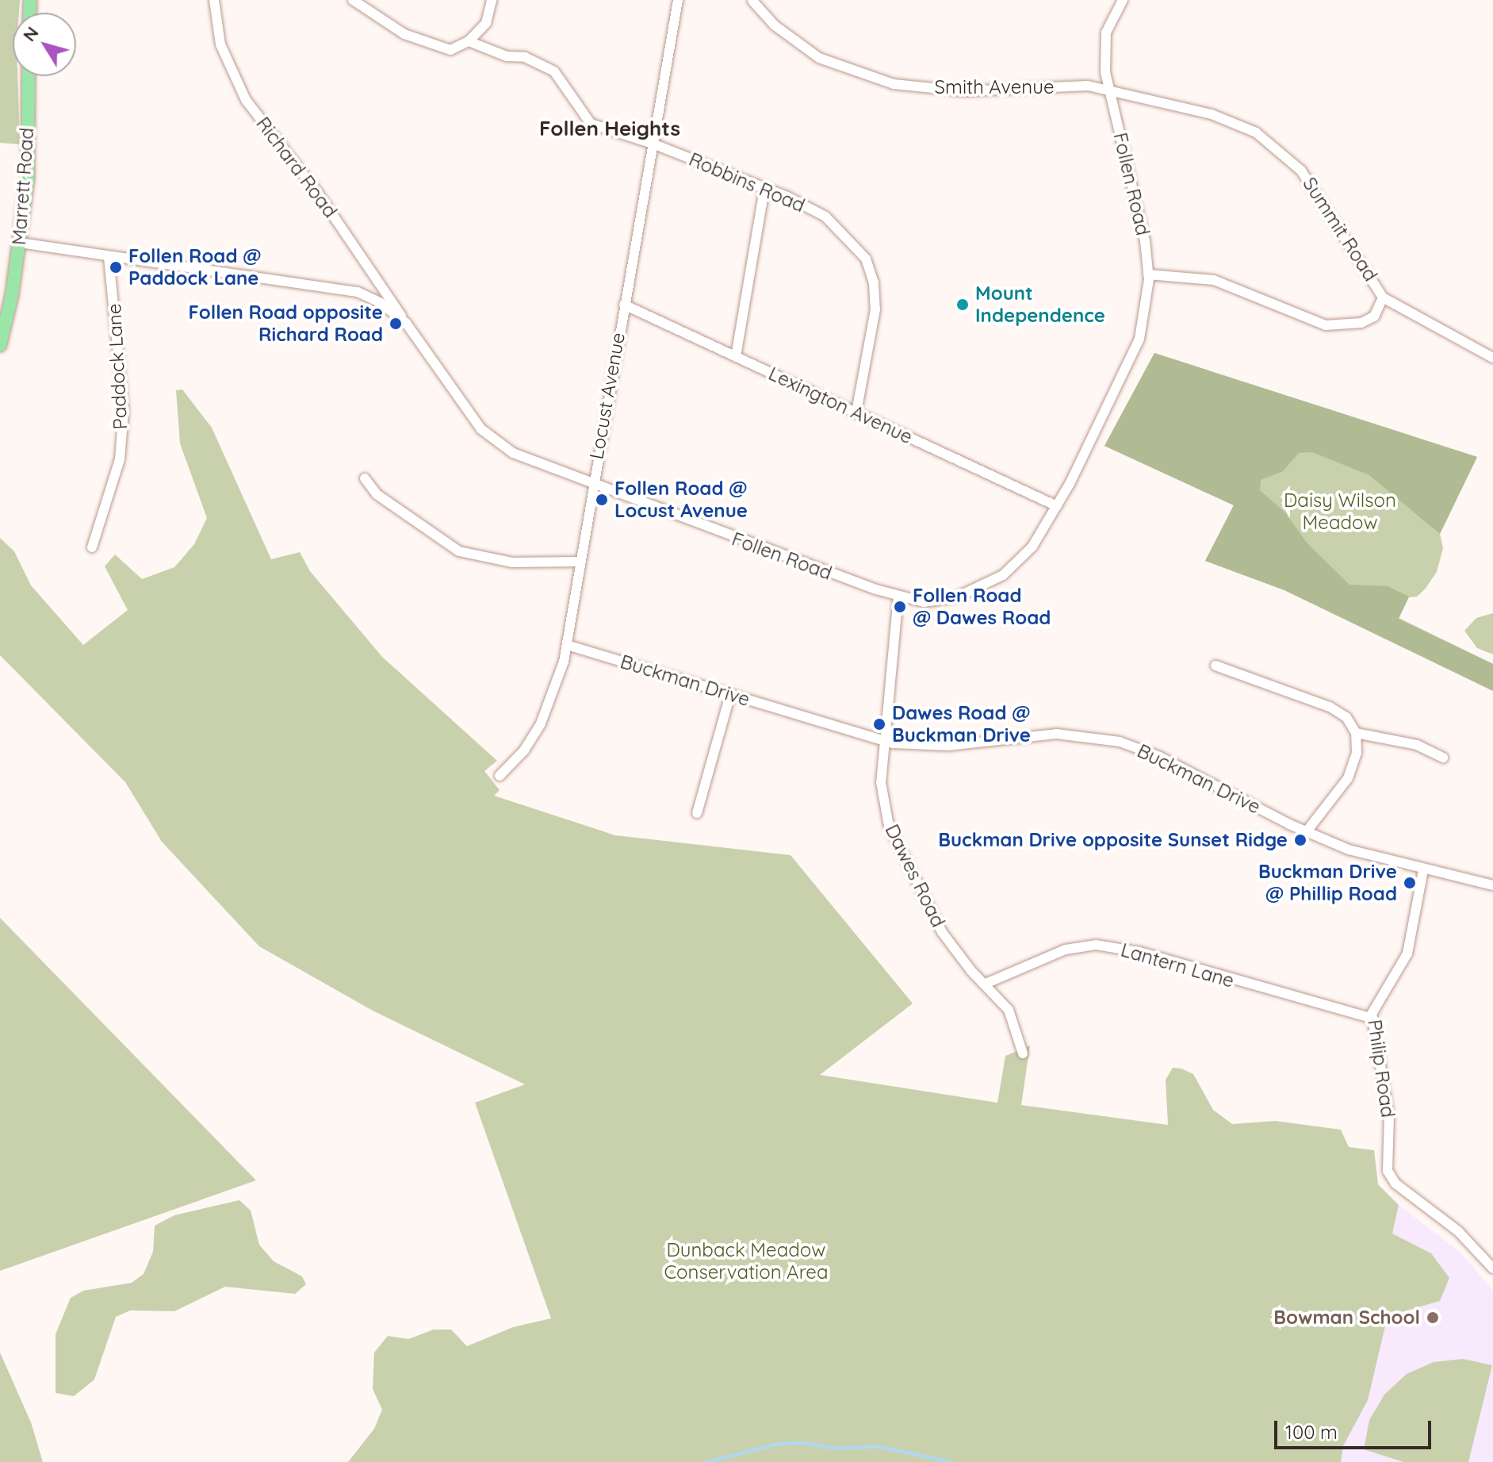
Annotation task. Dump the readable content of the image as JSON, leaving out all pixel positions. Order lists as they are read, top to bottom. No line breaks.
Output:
{"streets":{"main road":["Marrett Road"],"street":["Smith Avenue","Richard Road","Robbins Road","Follen Road","Summit Road","Paddock Lane","Locust Avenue","Lexington Avenue","Buckman Drive","Dawes Road","Lantern Lane","Philip Road"]},"crossings":[["Smith Avenue","Follen Road"],["Smith Avenue","Summit Road"],["Richard Road","Follen Road"],["Robbins Road","Locust Avenue"],["Robbins Road","Lexington Avenue"],["Follen Road","Marrett Road"],["Follen Road","Summit Road"],["Follen Road","Paddock Lane"],["Follen Road","Locust Avenue"],["Follen Road","Lexington Avenue"],["Follen Road","Dawes Road"],["Locust Avenue","Lexington Avenue"],["Locust Avenue","Buckman Drive"],["Buckman Drive","Dawes Road"],["Buckman Drive","Philip Road"],["Dawes Road","Lantern Lane"],["Lantern Lane","Philip Road"]],"districts":["Follen Heights"],"parks":["Daisy Wilson Meadow","Dunback Meadow Conservation Area"],"places":["Follen Road @ Paddock Lane","Mount Independence","Follen Road opposite Richard Road","Follen Road @ Locust Avenue","Follen Road @ Dawes Road","Dawes Road @ Buckman Drive","Buckman Drive opposite Sunset Ridge","Buckman Drive @ Phillip Road","Bowman School"],"scale_bar":"100 m","north":"top left"}
